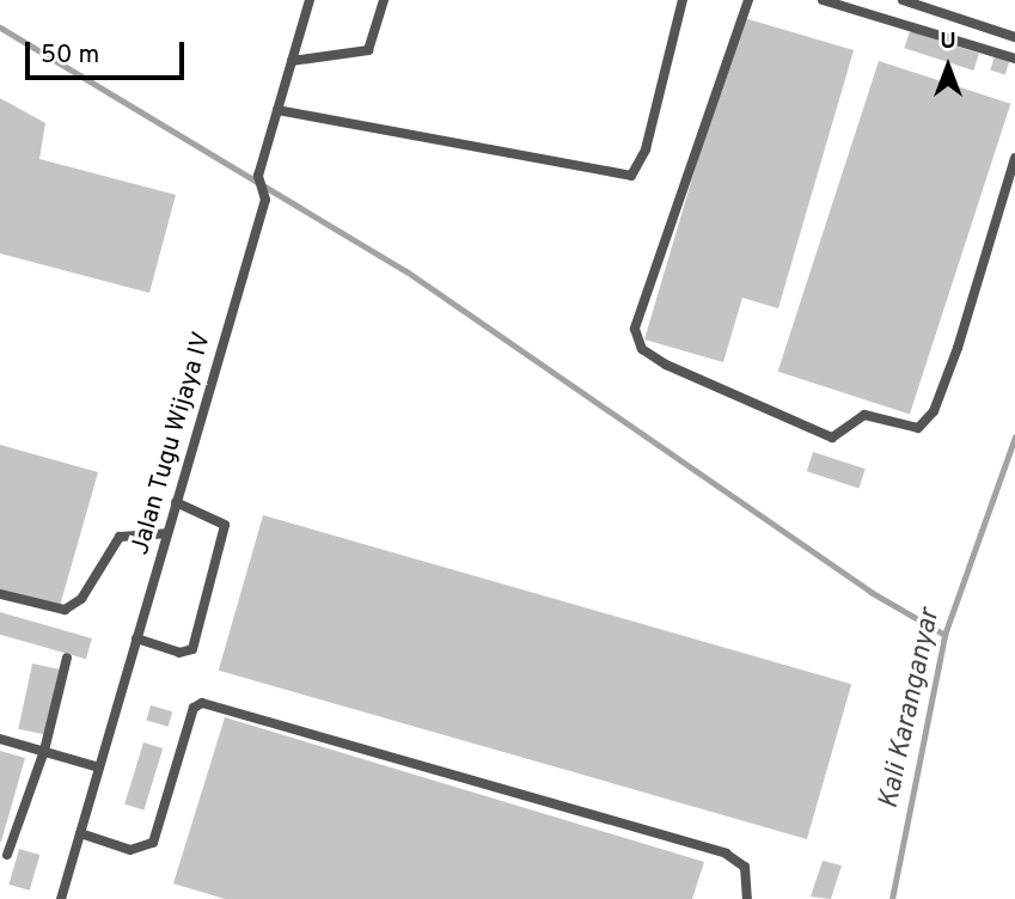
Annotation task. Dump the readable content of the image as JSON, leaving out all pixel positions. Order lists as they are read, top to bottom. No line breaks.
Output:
{"streets":{"lane":["Jalan Tugu Wijaya IV"]},"water":["Kali Karanganyar"],"scale_bar":"50 m","north":"top"}
